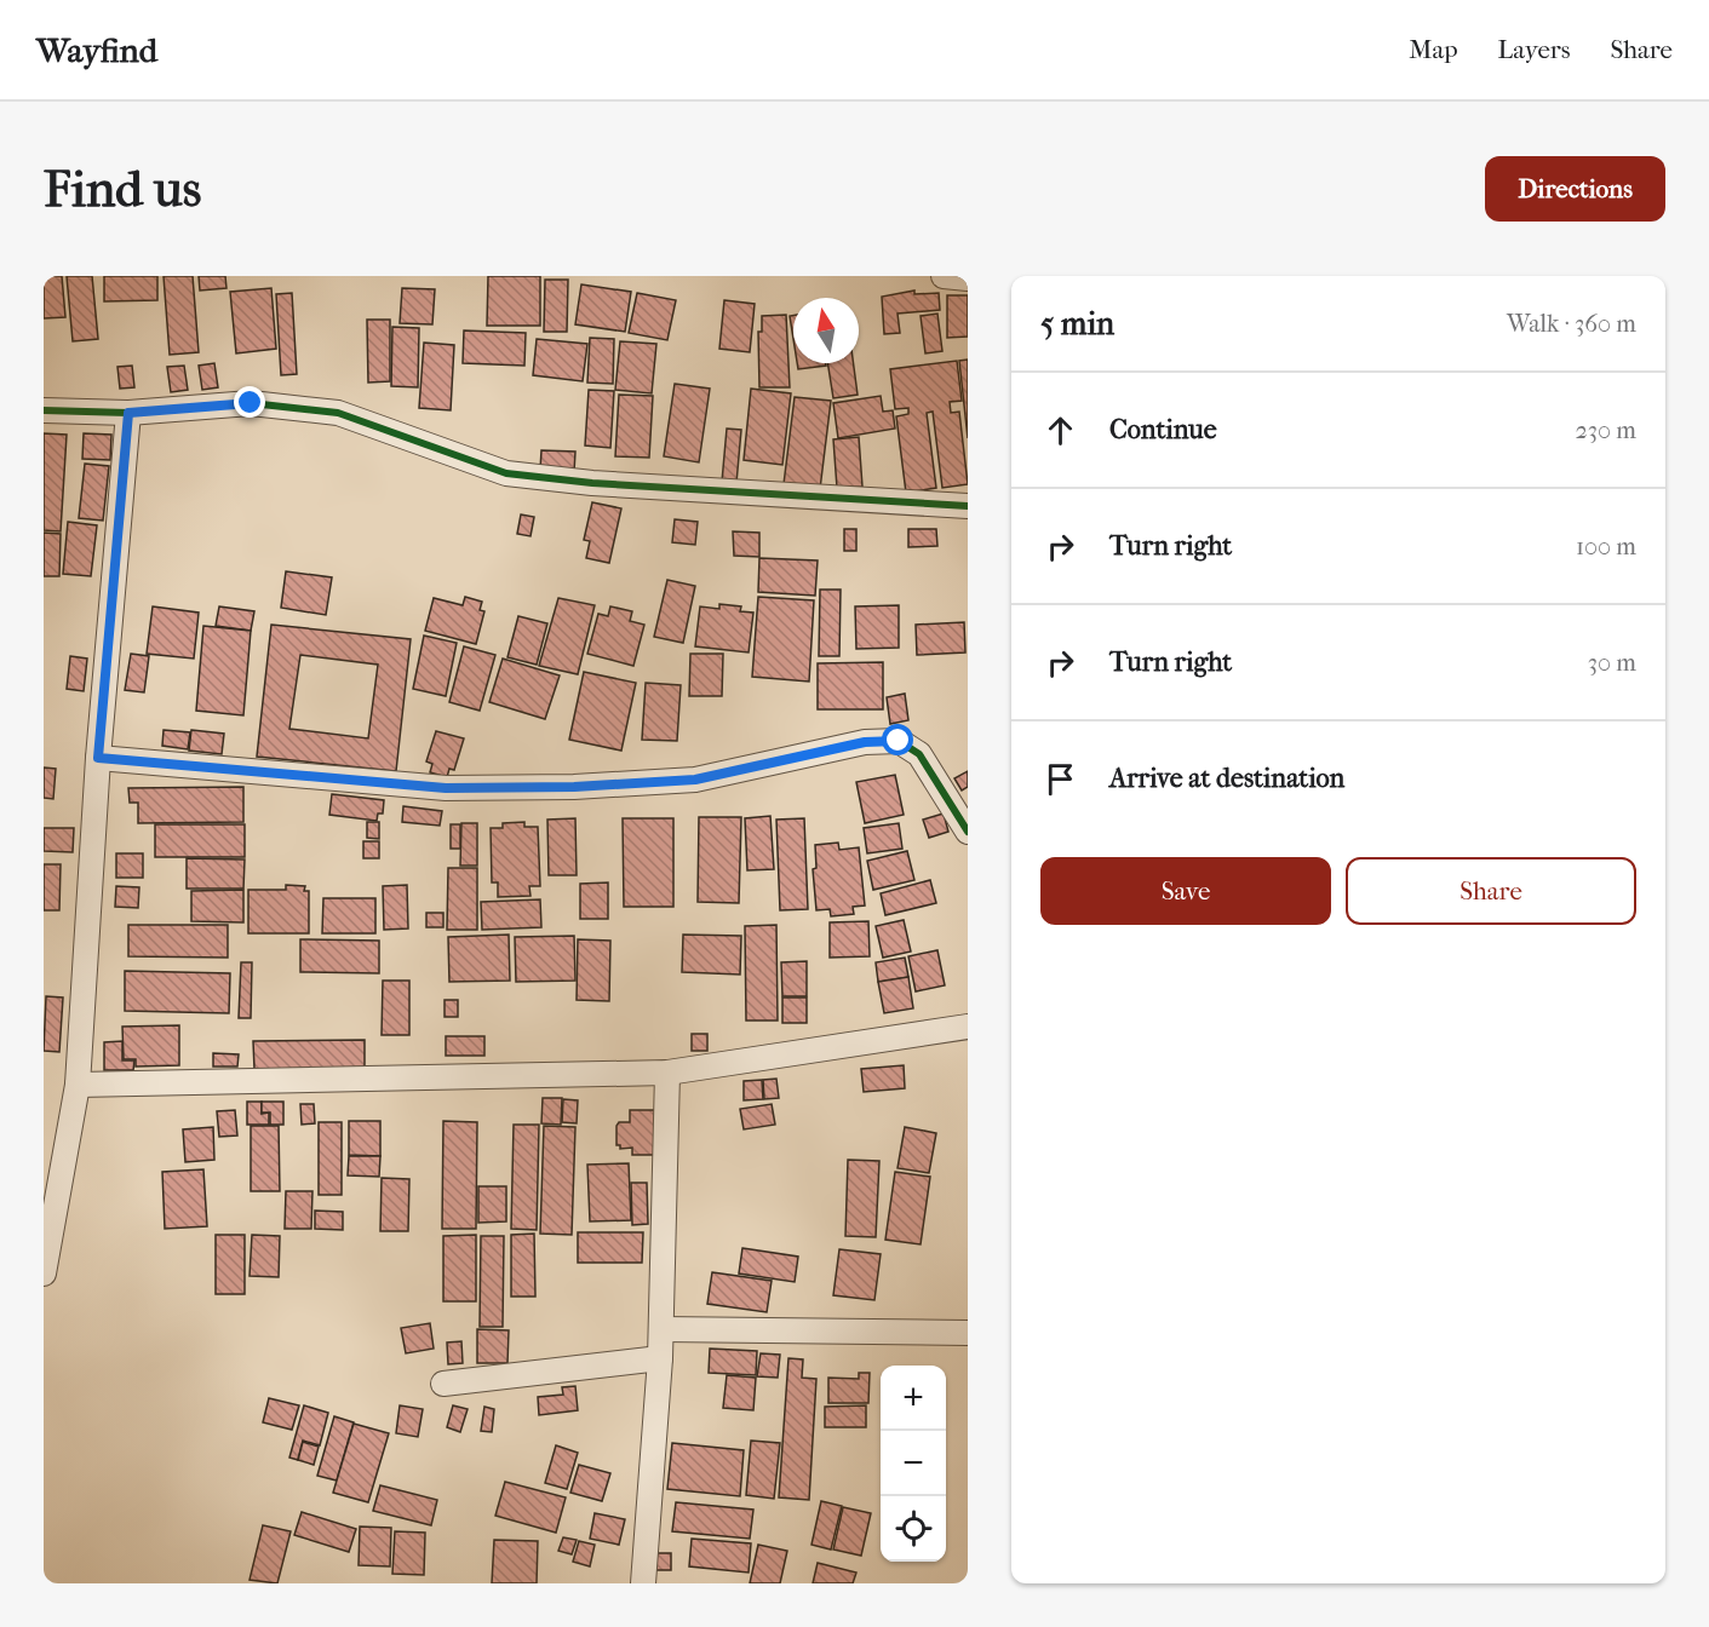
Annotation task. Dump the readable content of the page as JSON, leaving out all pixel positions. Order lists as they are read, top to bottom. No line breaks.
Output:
{"north":"top","page":{"header":"Wayfind","nav":["Map","Layers","Share"],"buttons":["Directions",["Save","Share"]],"title":"Find us","heading":["5 min","Walk · 360 m"],"list":[["Continue","230 m"],["Turn right","100 m"],["Turn right","30 m"],"Arrive at destination"],"map_buttons":["+","−"]}}
